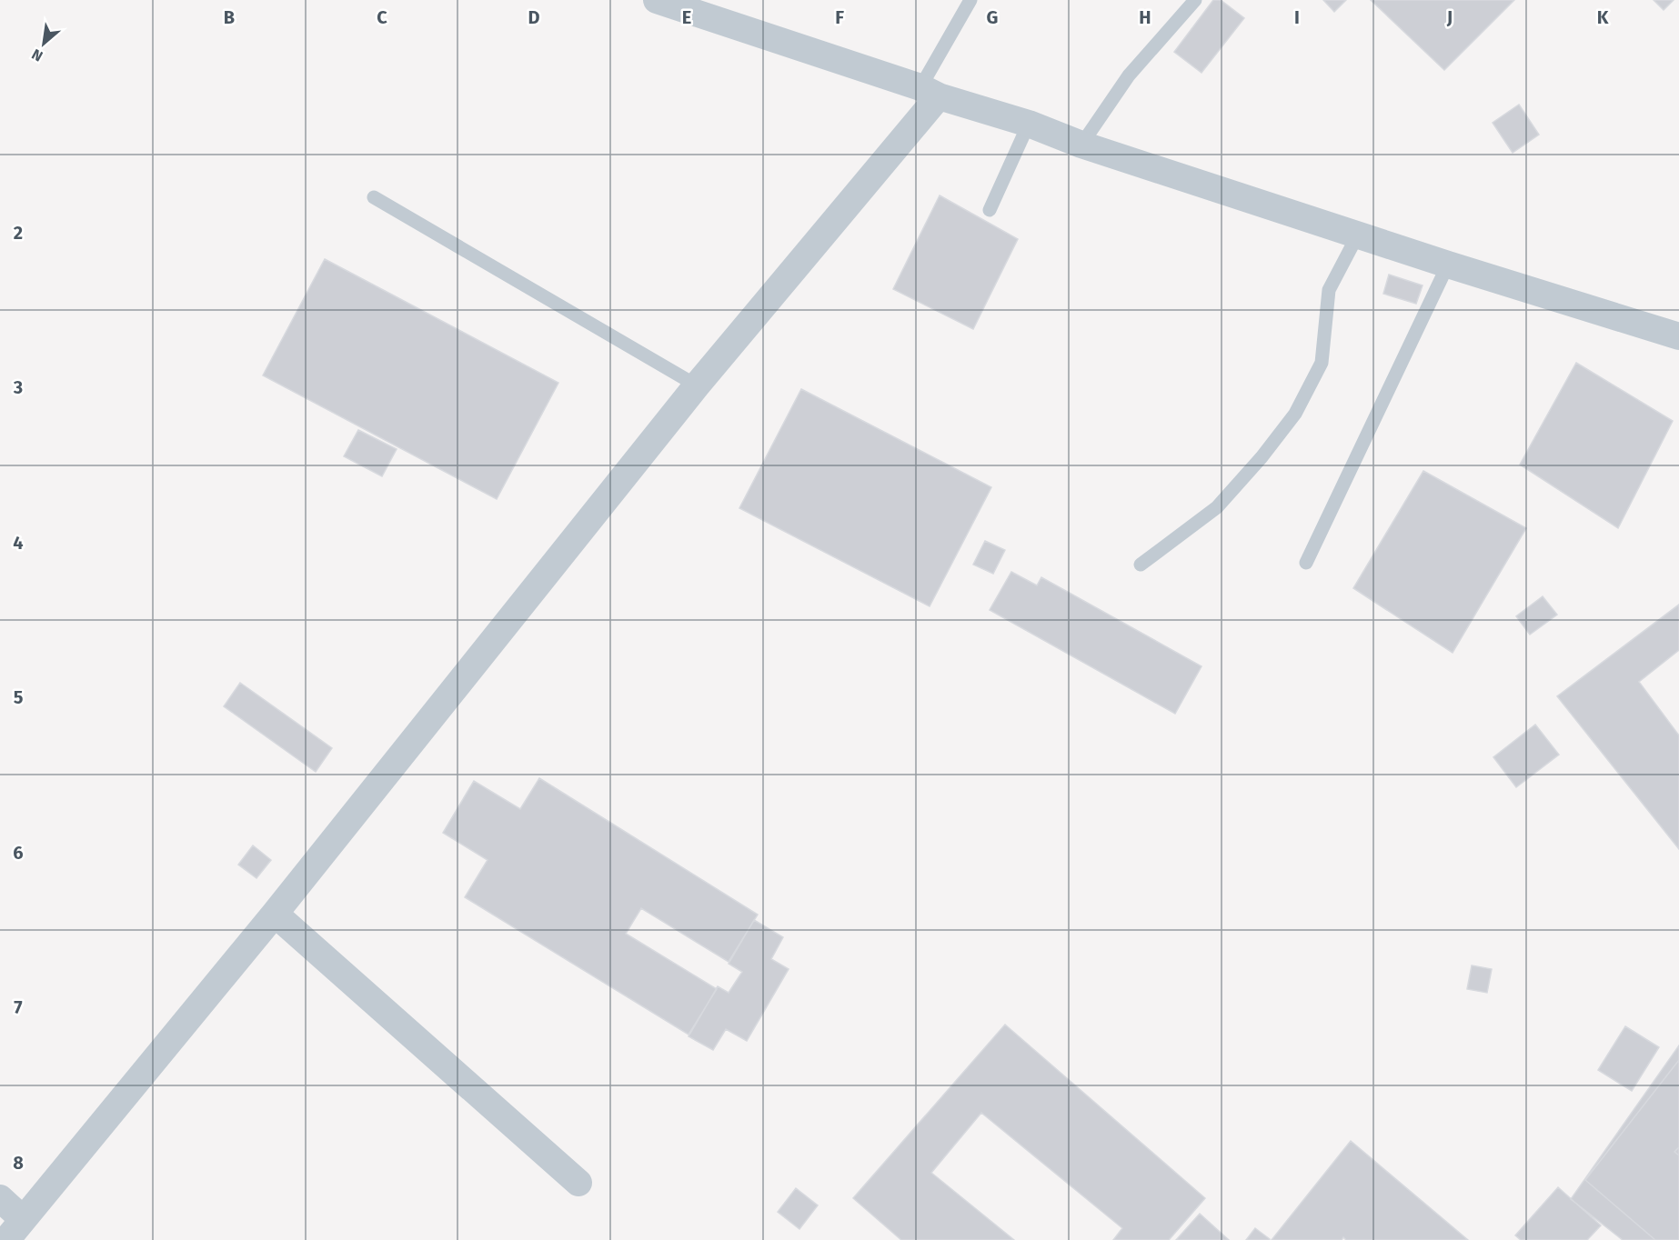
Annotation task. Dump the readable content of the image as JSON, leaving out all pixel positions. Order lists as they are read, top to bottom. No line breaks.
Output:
{"north":"bottom left","grid":{"columns":["B","C","D","E","F","G","H","I","J","K"],"rows":["2","3","4","5","6","7","8"]}}
